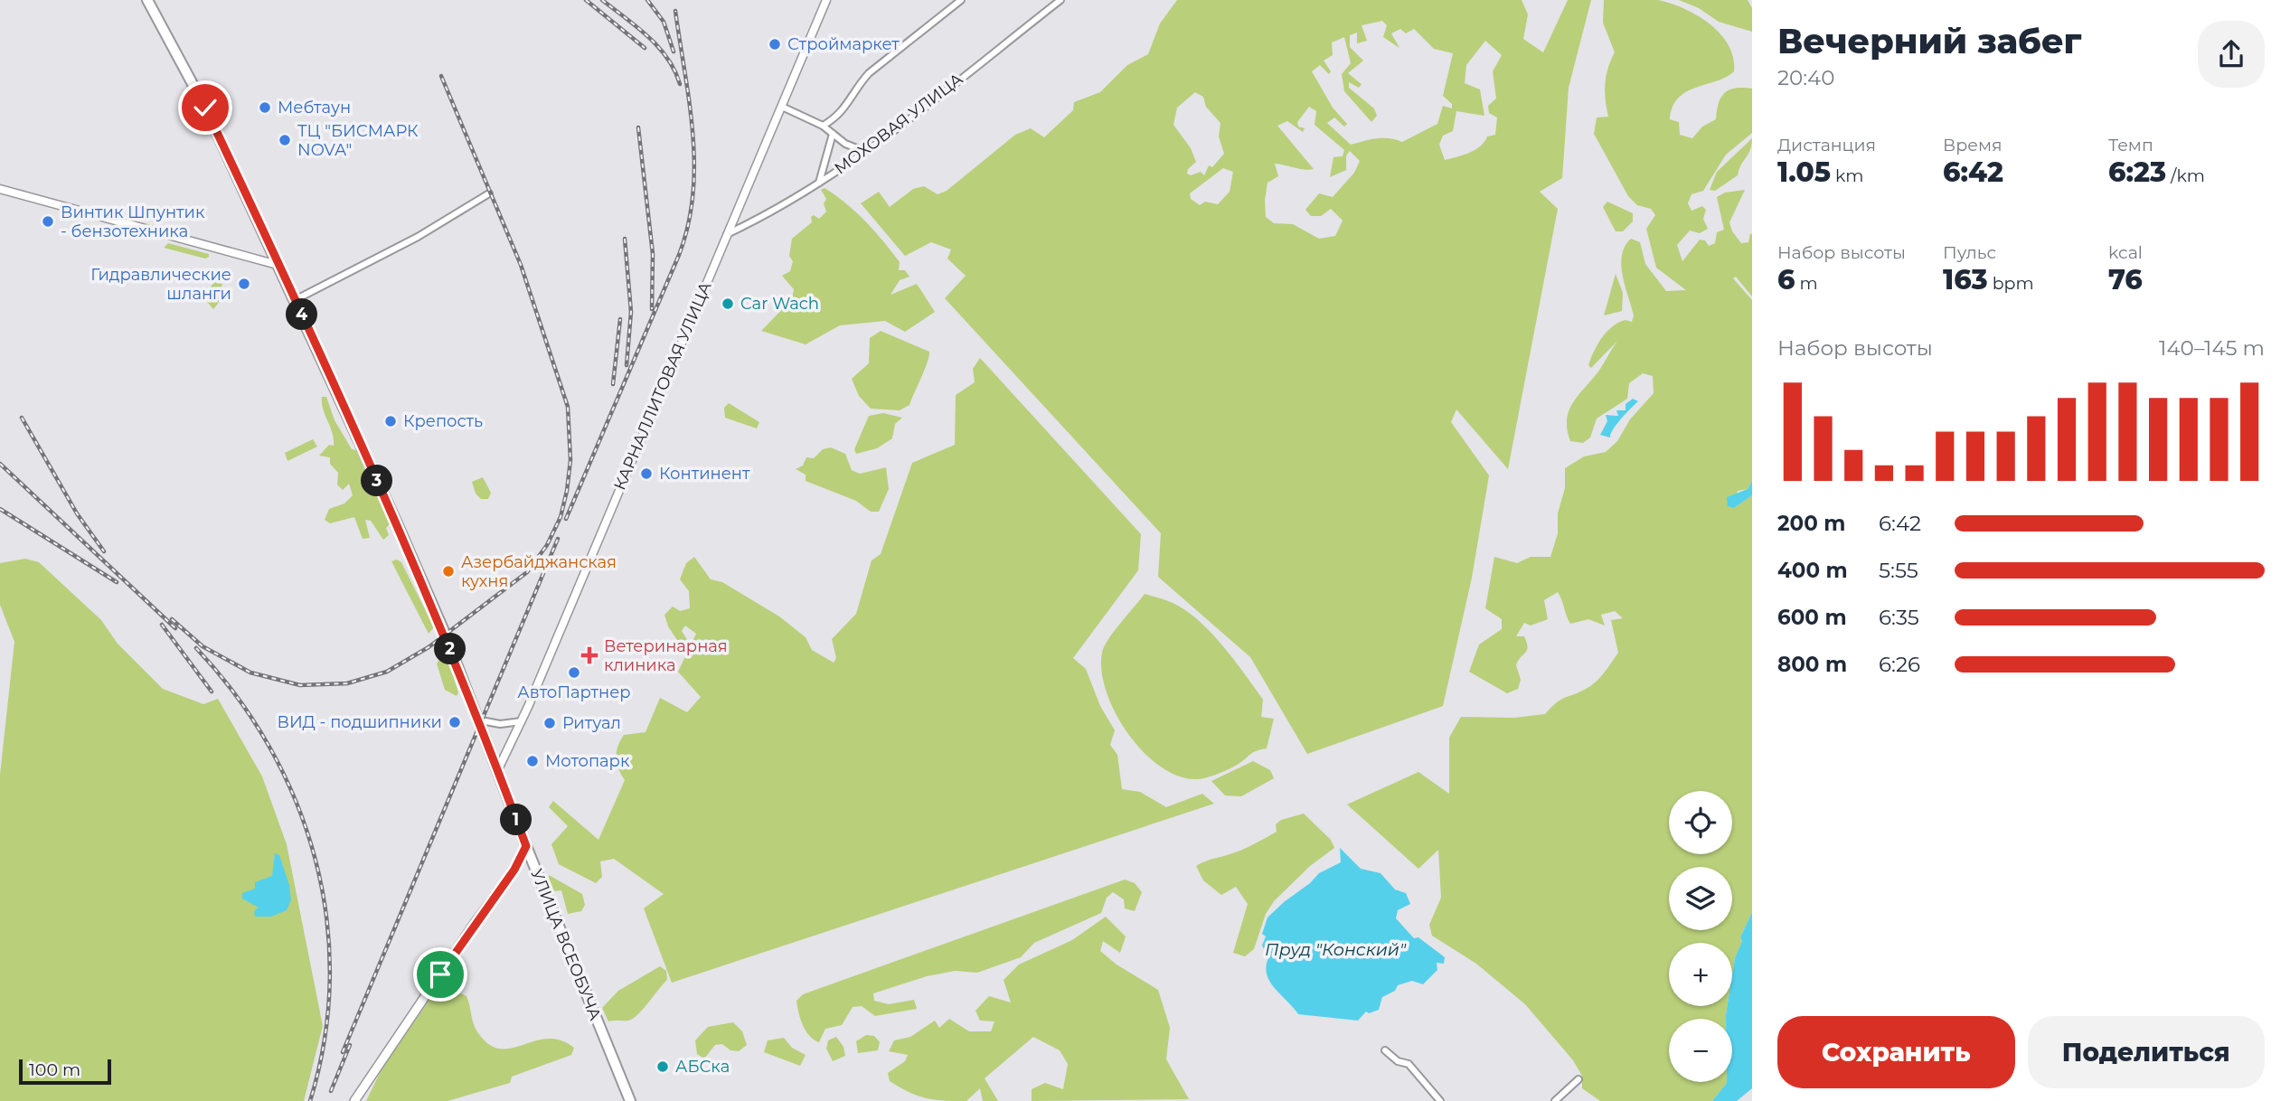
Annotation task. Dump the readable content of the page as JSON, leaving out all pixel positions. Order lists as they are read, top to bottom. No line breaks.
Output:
{"streets":{"main road":["УЛИЦА ВСЕОБУЧА"],"street":["МОХОВАЯ УЛИЦА","КАРНАЛЛИТОВАЯ УЛИЦА"]},"crossings":[["МОХОВАЯ УЛИЦА","КАРНАЛЛИТОВАЯ УЛИЦА"],["КАРНАЛЛИТОВАЯ УЛИЦА","УЛИЦА ВСЕОБУЧА"]],"water":["Пруд \"Конский\""],"places":{"other":["Строймаркет","Мебтаун","ТЦ \"БИСМАРК NOVA\"","Винтик Шпунтик - бензотехника","Гидравлические шланги","Car Wach","Крепость","Континент","Азербайджанская кухня","АвтоПартнер","ВИД - подшипники","Ритуал","Мотопарк","АБСка"],"health":["Ветеринарная клиника"]},"scale_bar":"100 m","page":{"heading":["Вечерний забег","20:40"],"stats":[["Дистанция","1.05 km"],["Время","6:42"],["Темп","6:23 /km"],["Набор высоты","6 m"],["Пульс","163 bpm"],["kcal","76"]],"pins":["4","3","2","1"],"chart":["Набор высоты","140–145 m"],"list":[{"name":"200 m","note":"6:42"},{"name":"400 m","note":"5:55"},{"name":"600 m","note":"6:35"},{"name":"800 m","note":"6:26"}],"map_buttons":["+","−"],"buttons":["Сохранить","Поделиться"],"scale":"100 m"}}
